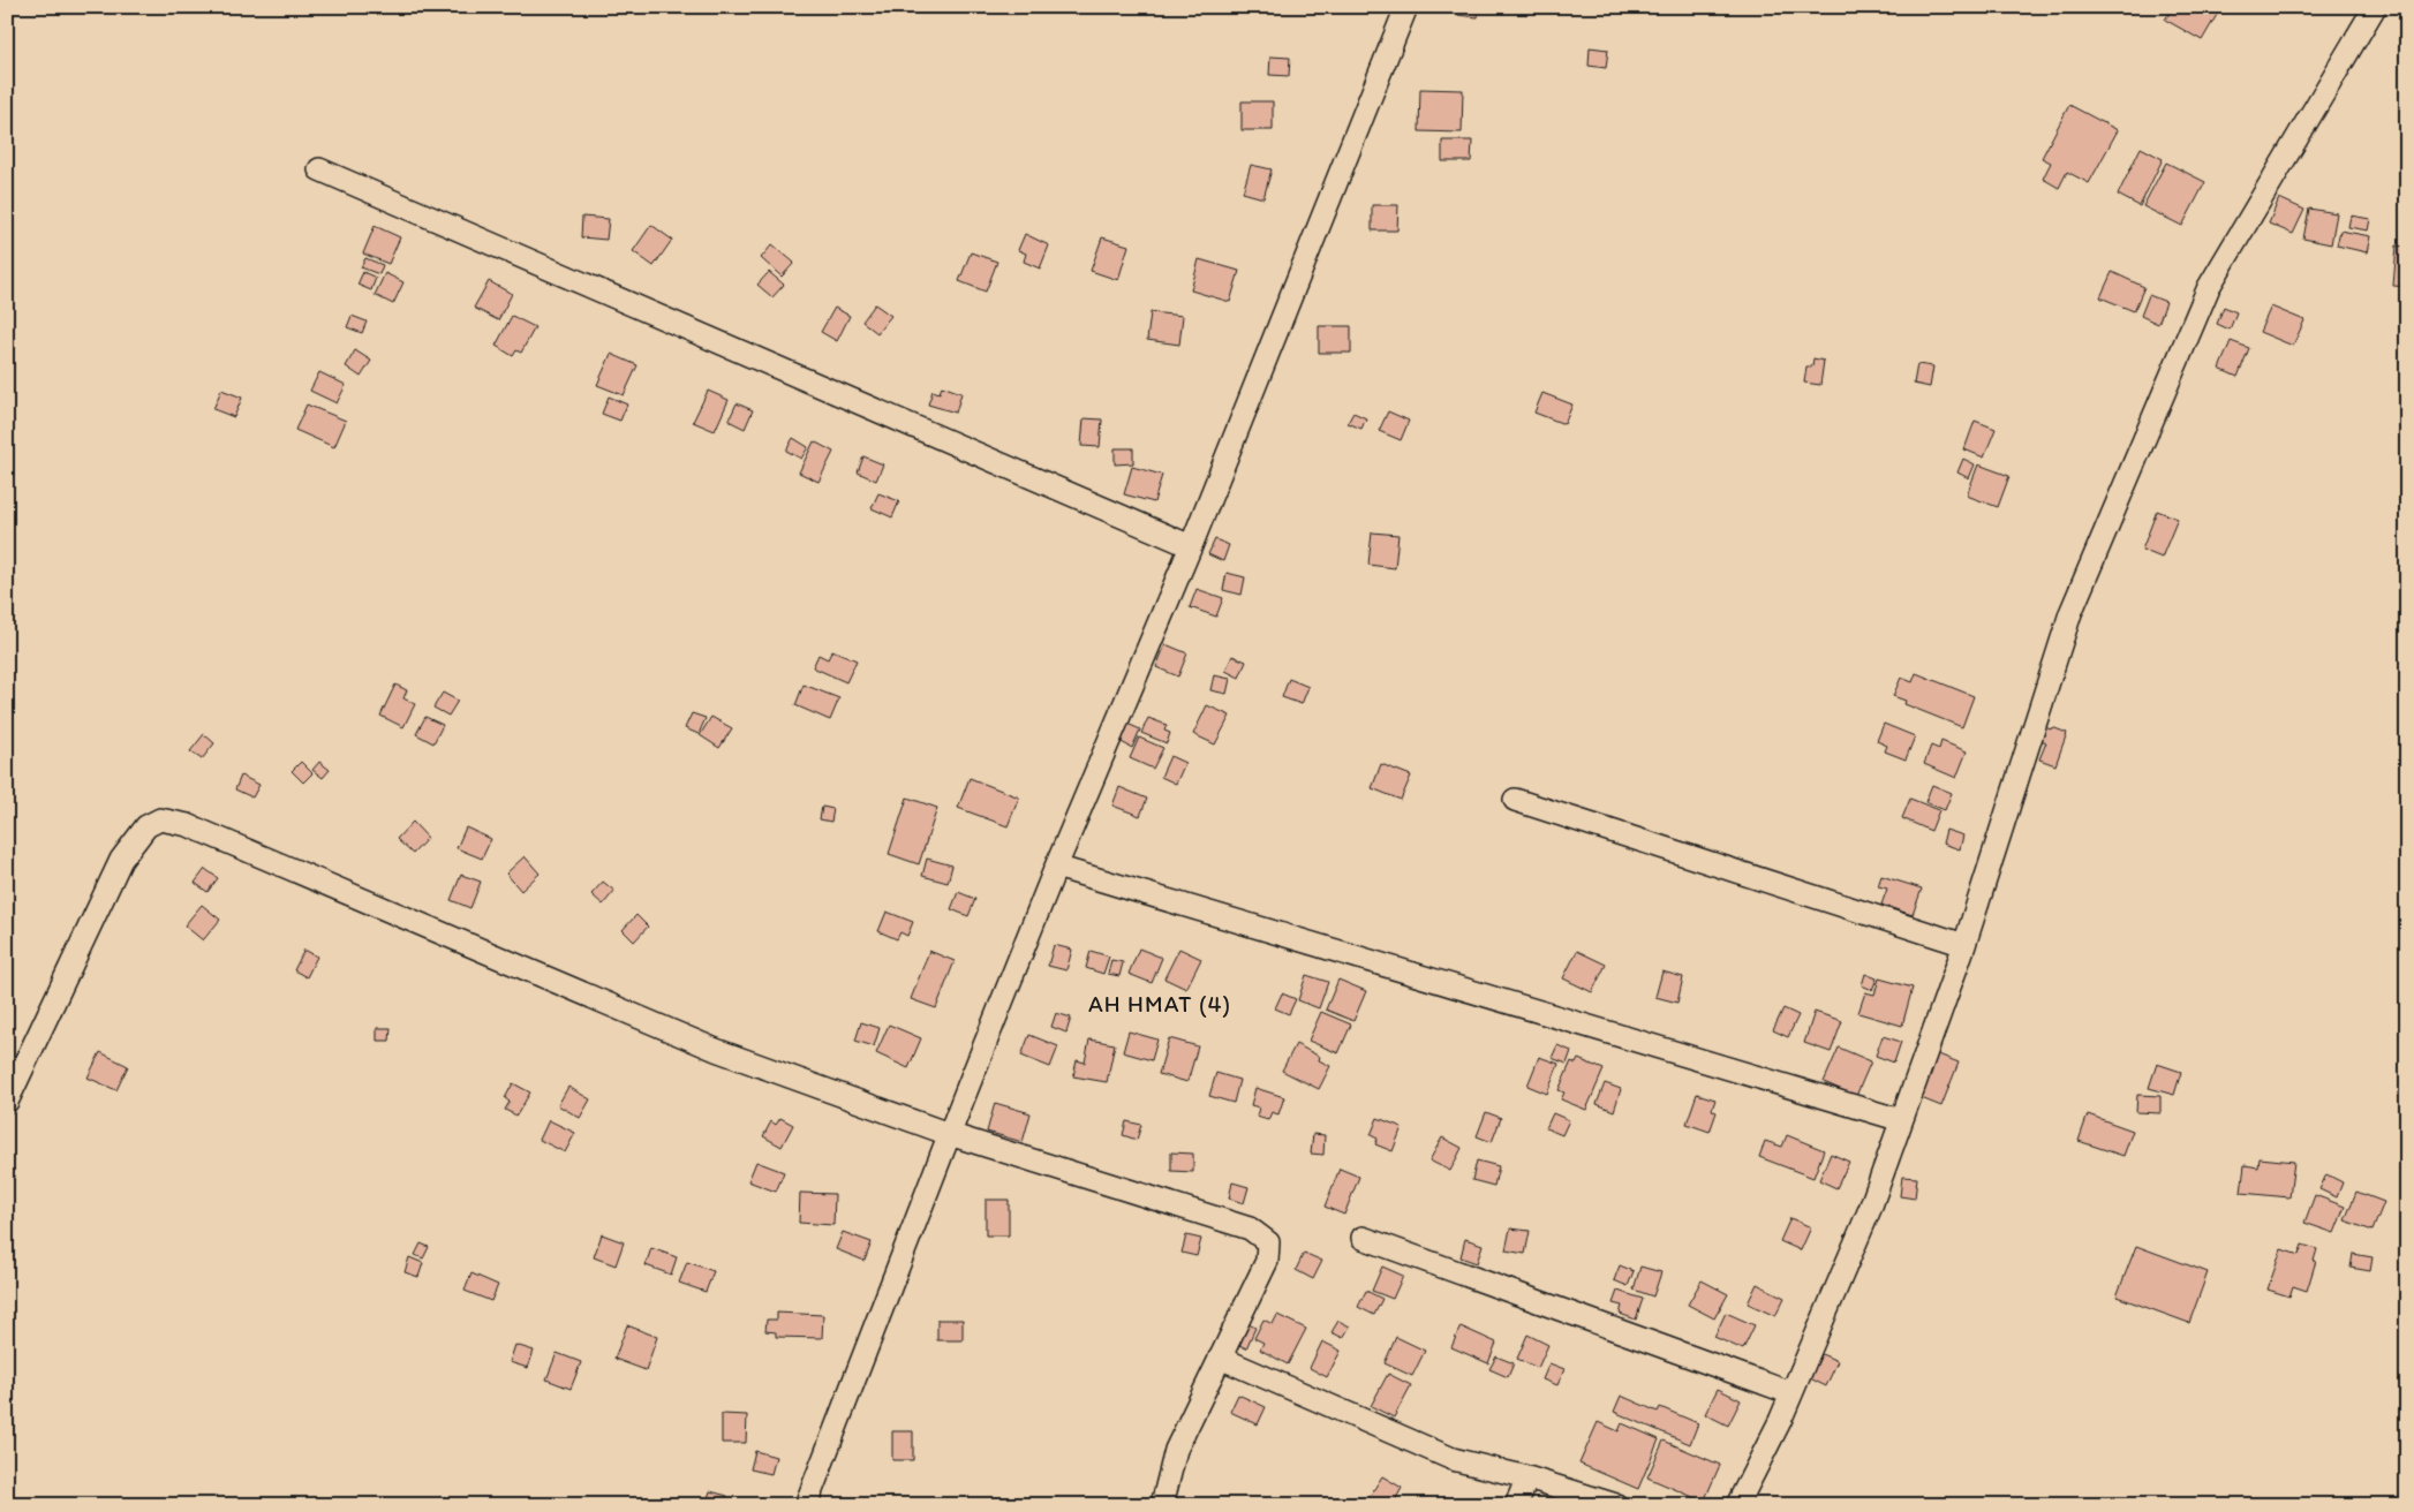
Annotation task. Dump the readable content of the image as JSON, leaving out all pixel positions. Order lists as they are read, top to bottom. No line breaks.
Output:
{"districts":["AH HMAT (4)"]}
